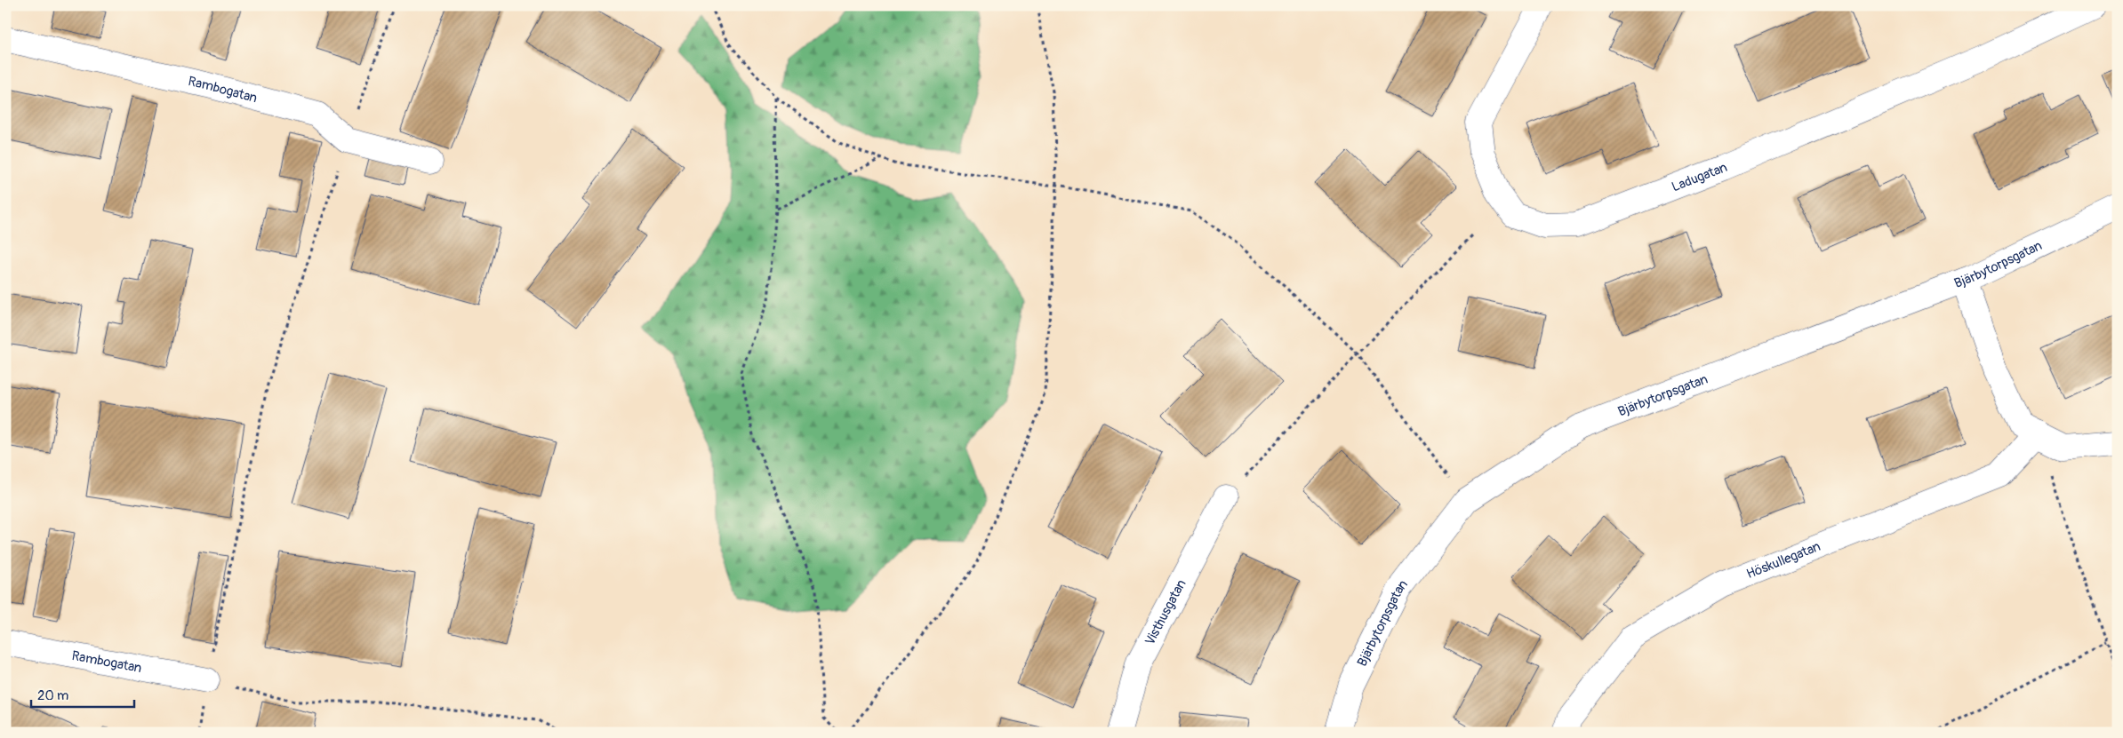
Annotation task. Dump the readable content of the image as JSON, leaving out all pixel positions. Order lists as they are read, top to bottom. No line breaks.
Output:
{"streets":{"street":["Rambogatan","Ladugatan","Bjärbytorpsgatan","Höskullegatan","Visthusgatan"]},"scale_bar":"20 m"}
